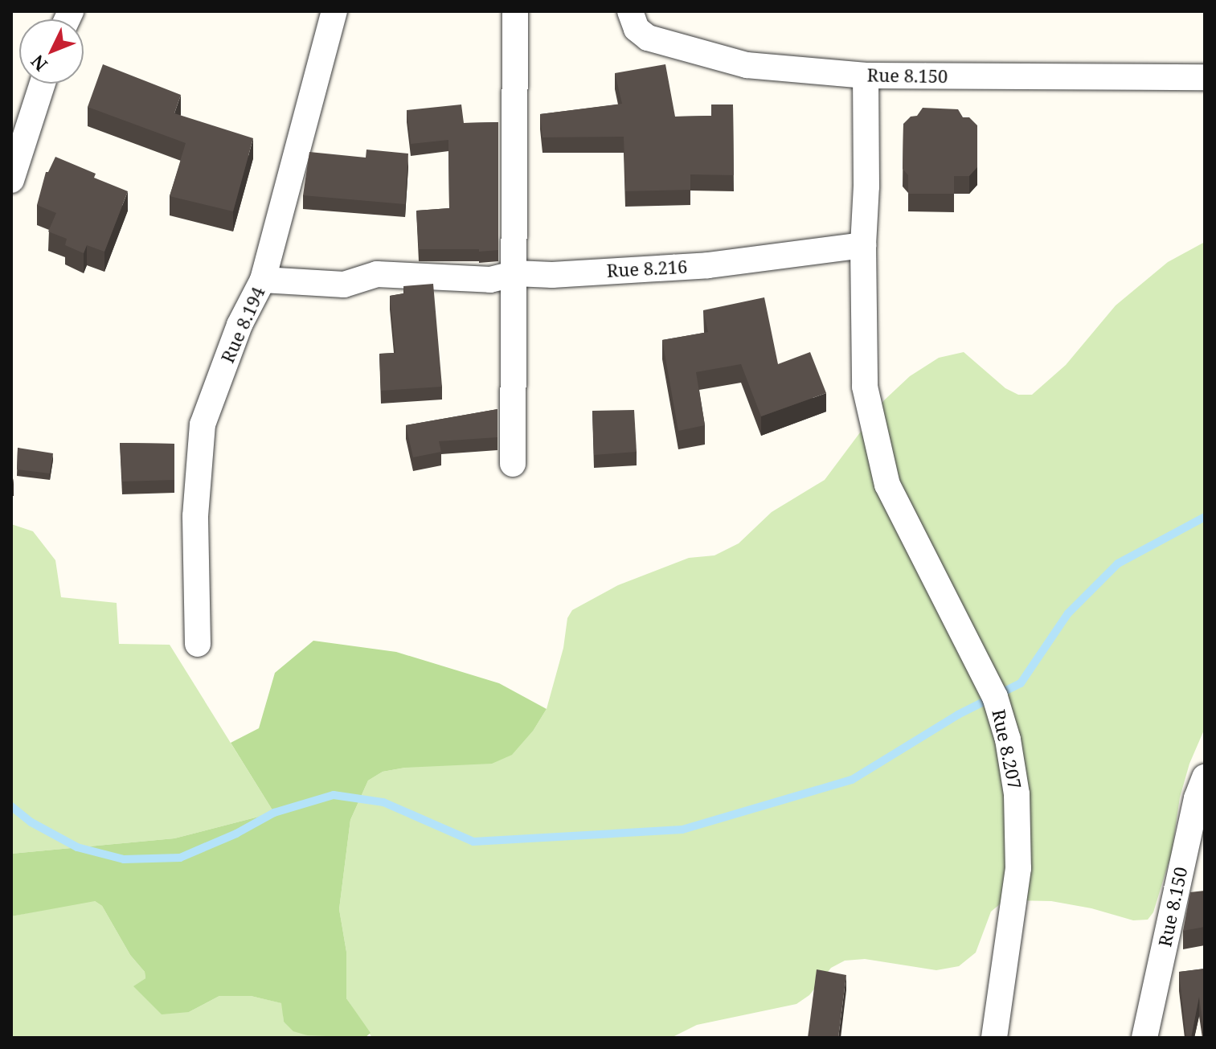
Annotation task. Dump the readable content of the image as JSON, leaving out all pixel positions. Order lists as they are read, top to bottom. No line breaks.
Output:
{"streets":{"street":["Rue 8.150","Rue 8.216","Rue 8.194","Rue 8.207"]},"crossings":[["Rue 8.216","Rue 8.194"],["Rue 8.216","Rue 8.207"]],"north":"bottom left"}
